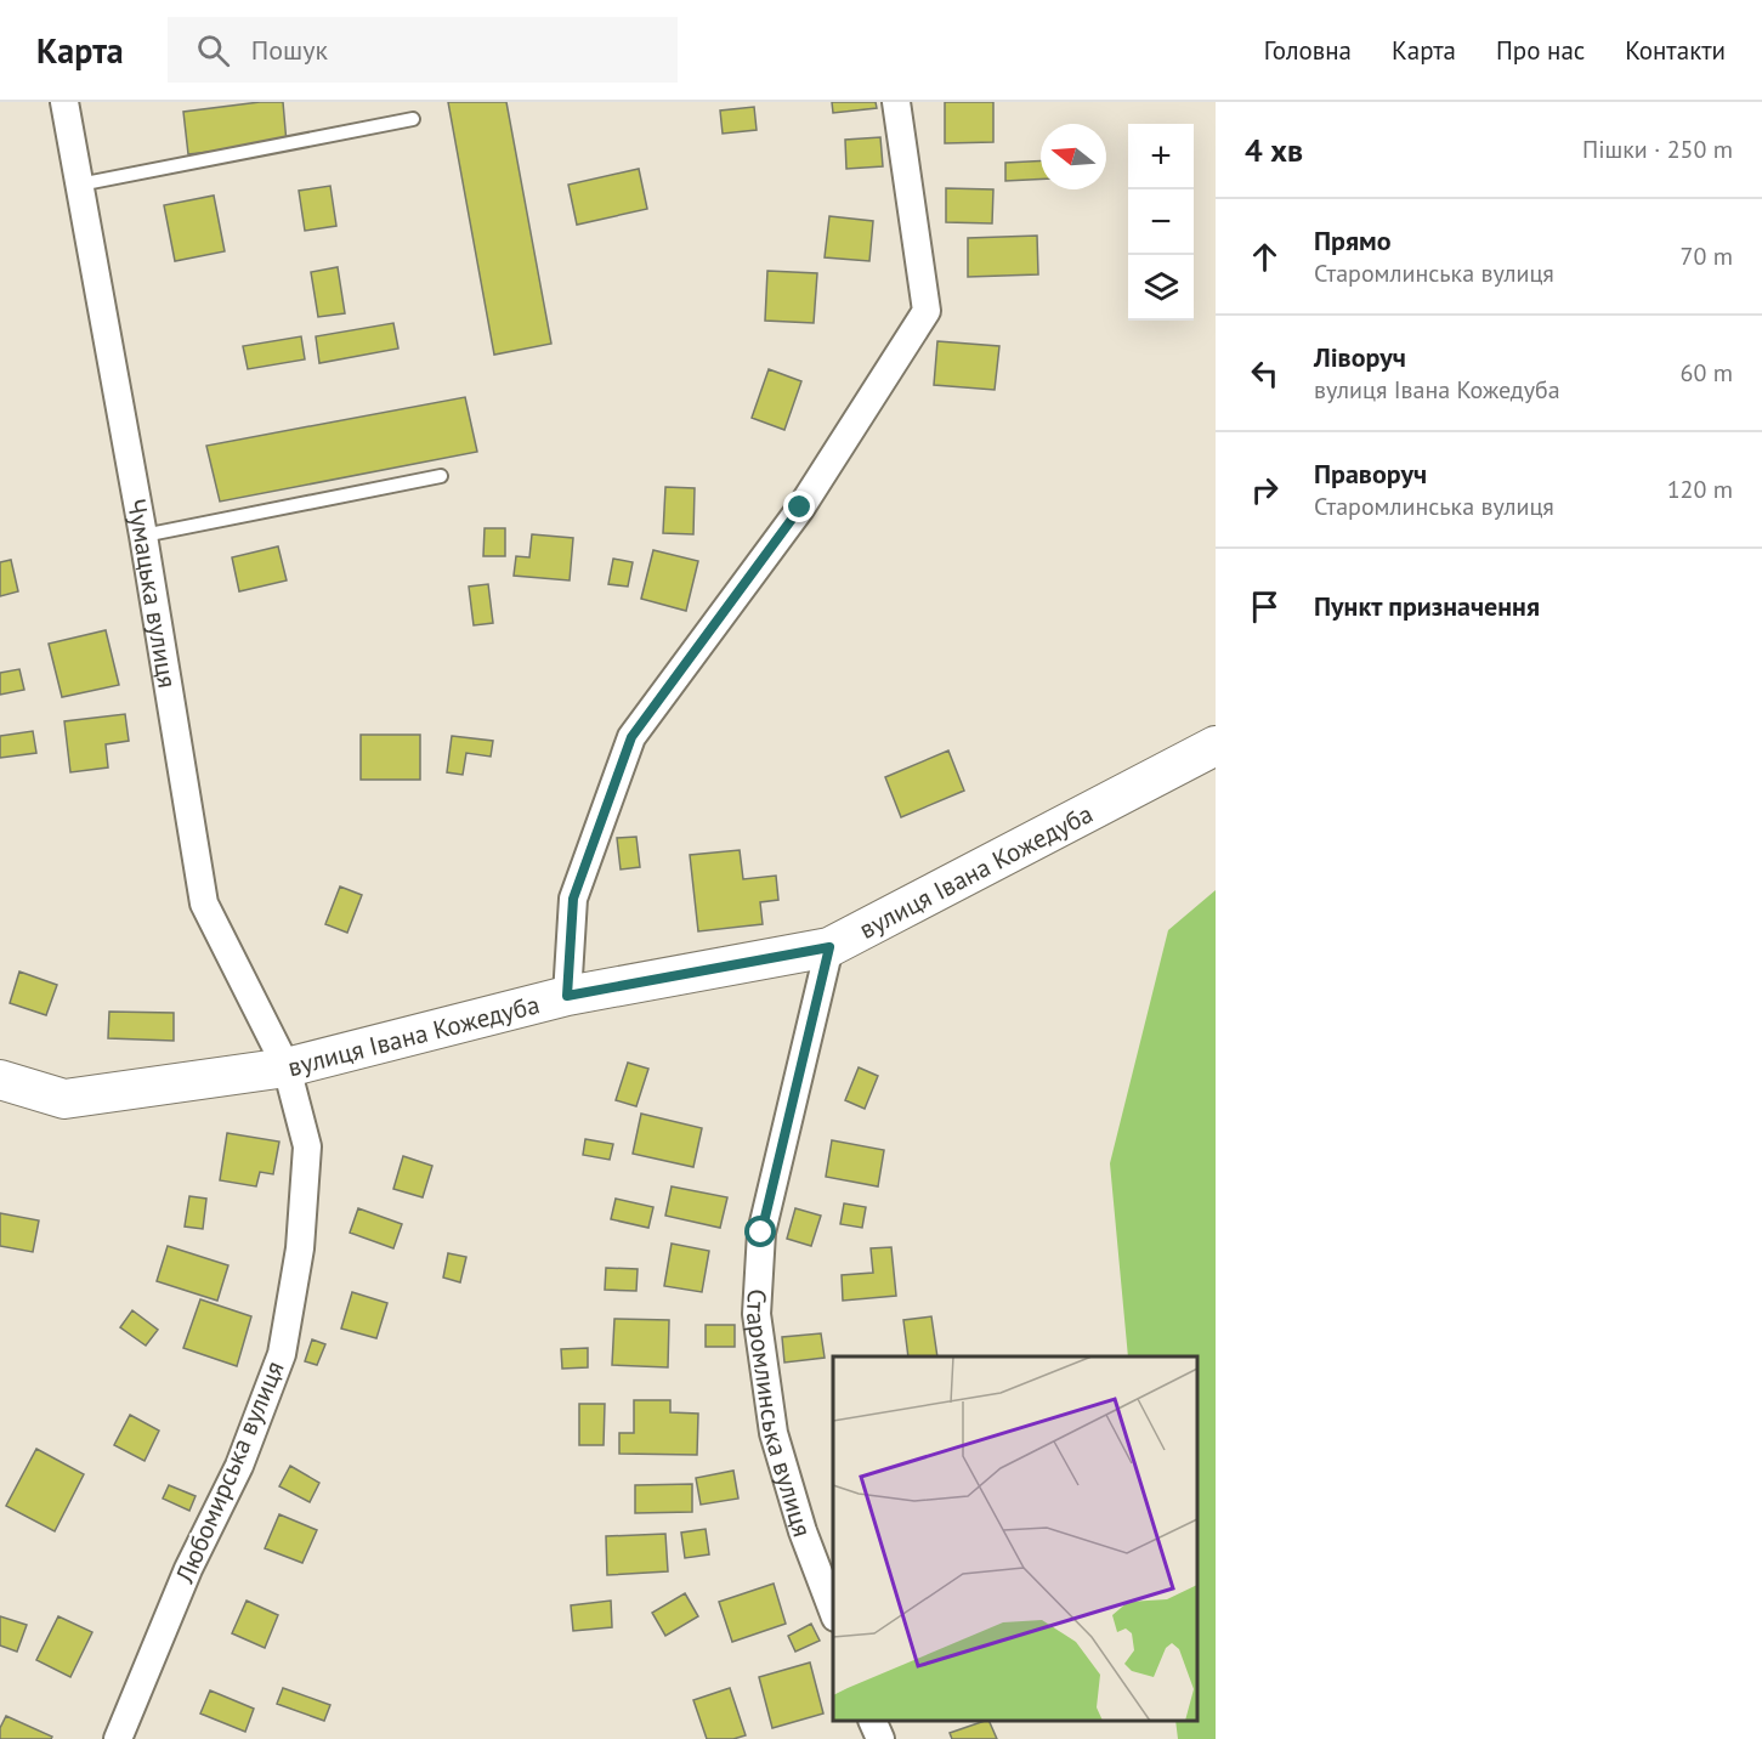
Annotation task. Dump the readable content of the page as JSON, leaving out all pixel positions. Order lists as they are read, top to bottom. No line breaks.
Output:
{"streets":{"main road":["вулиця Івана Кожедуба"],"street":["Чумацька вулиця","Старомлинська вулиця","Любомирська вулиця"]},"crossings":[["Чумацька вулиця","вулиця Івана Кожедуба"],["Чумацька вулиця","Любомирська вулиця"],["вулиця Івана Кожедуба","Старомлинська вулиця"],["вулиця Івана Кожедуба","Любомирська вулиця"]],"north":"left","page":{"header":"Карта","search":"Пошук","nav":["Головна","Карта","Про нас","Контакти"],"heading":["4 хв","Пішки · 250 m"],"map_buttons":["+","−"],"list":[["Прямо","Старомлинська вулиця","70 m"],["Ліворуч","вулиця Івана Кожедуба","60 m"],["Праворуч","Старомлинська вулиця","120 m"],"Пункт призначення"]}}
